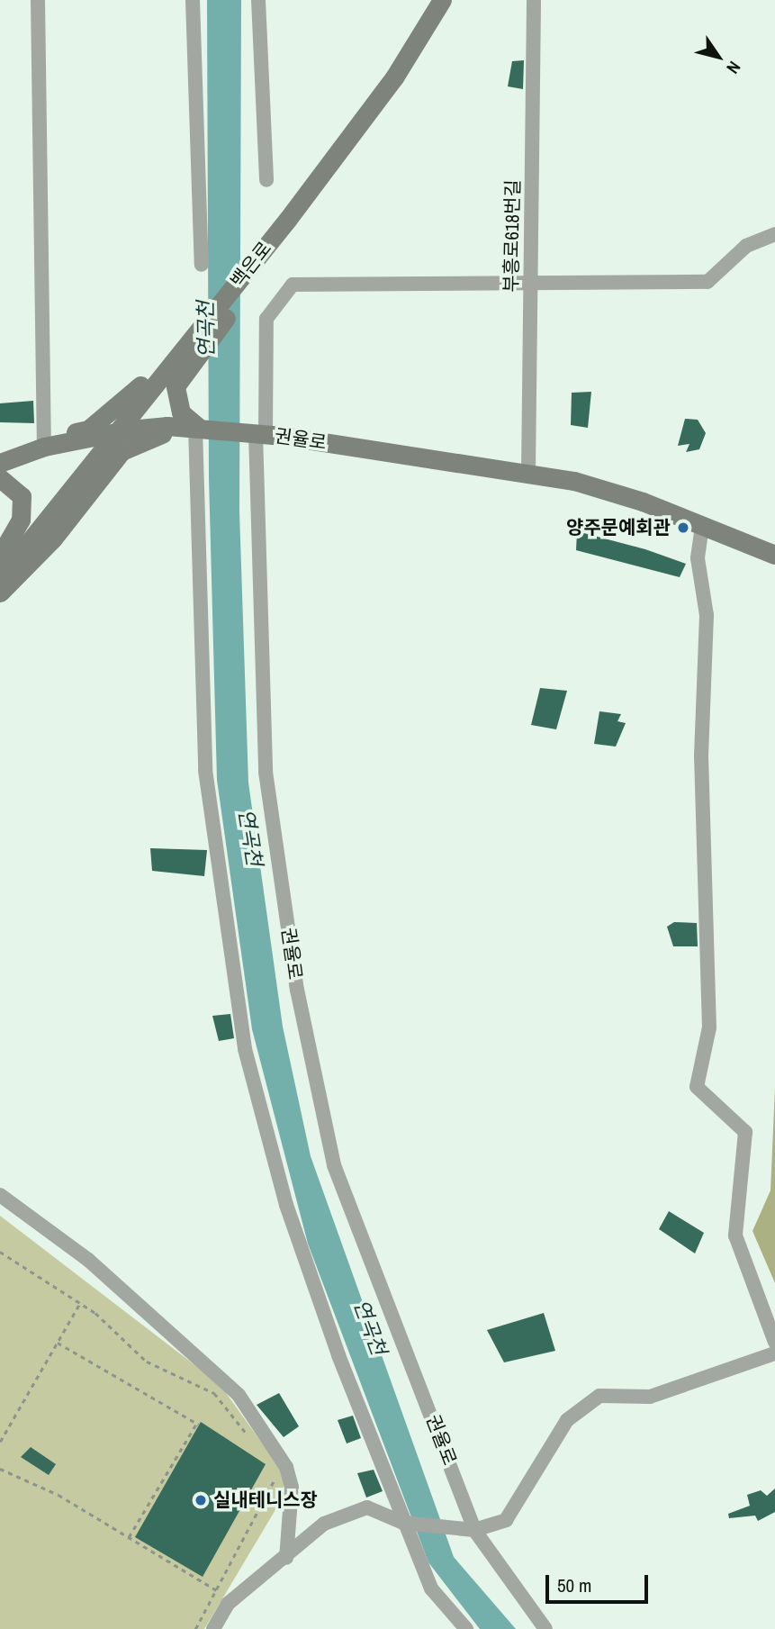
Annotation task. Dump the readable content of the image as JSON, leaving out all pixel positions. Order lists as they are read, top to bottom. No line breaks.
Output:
{"streets":{"main road":["백은로","권율로"],"street":["부흥로618번길"]},"crossings":[["부흥로618번길","권율로"]],"water":["연곡천"],"places":["양주문예회관","실내테니스장"],"scale_bar":"50 m","north":"bottom right"}
